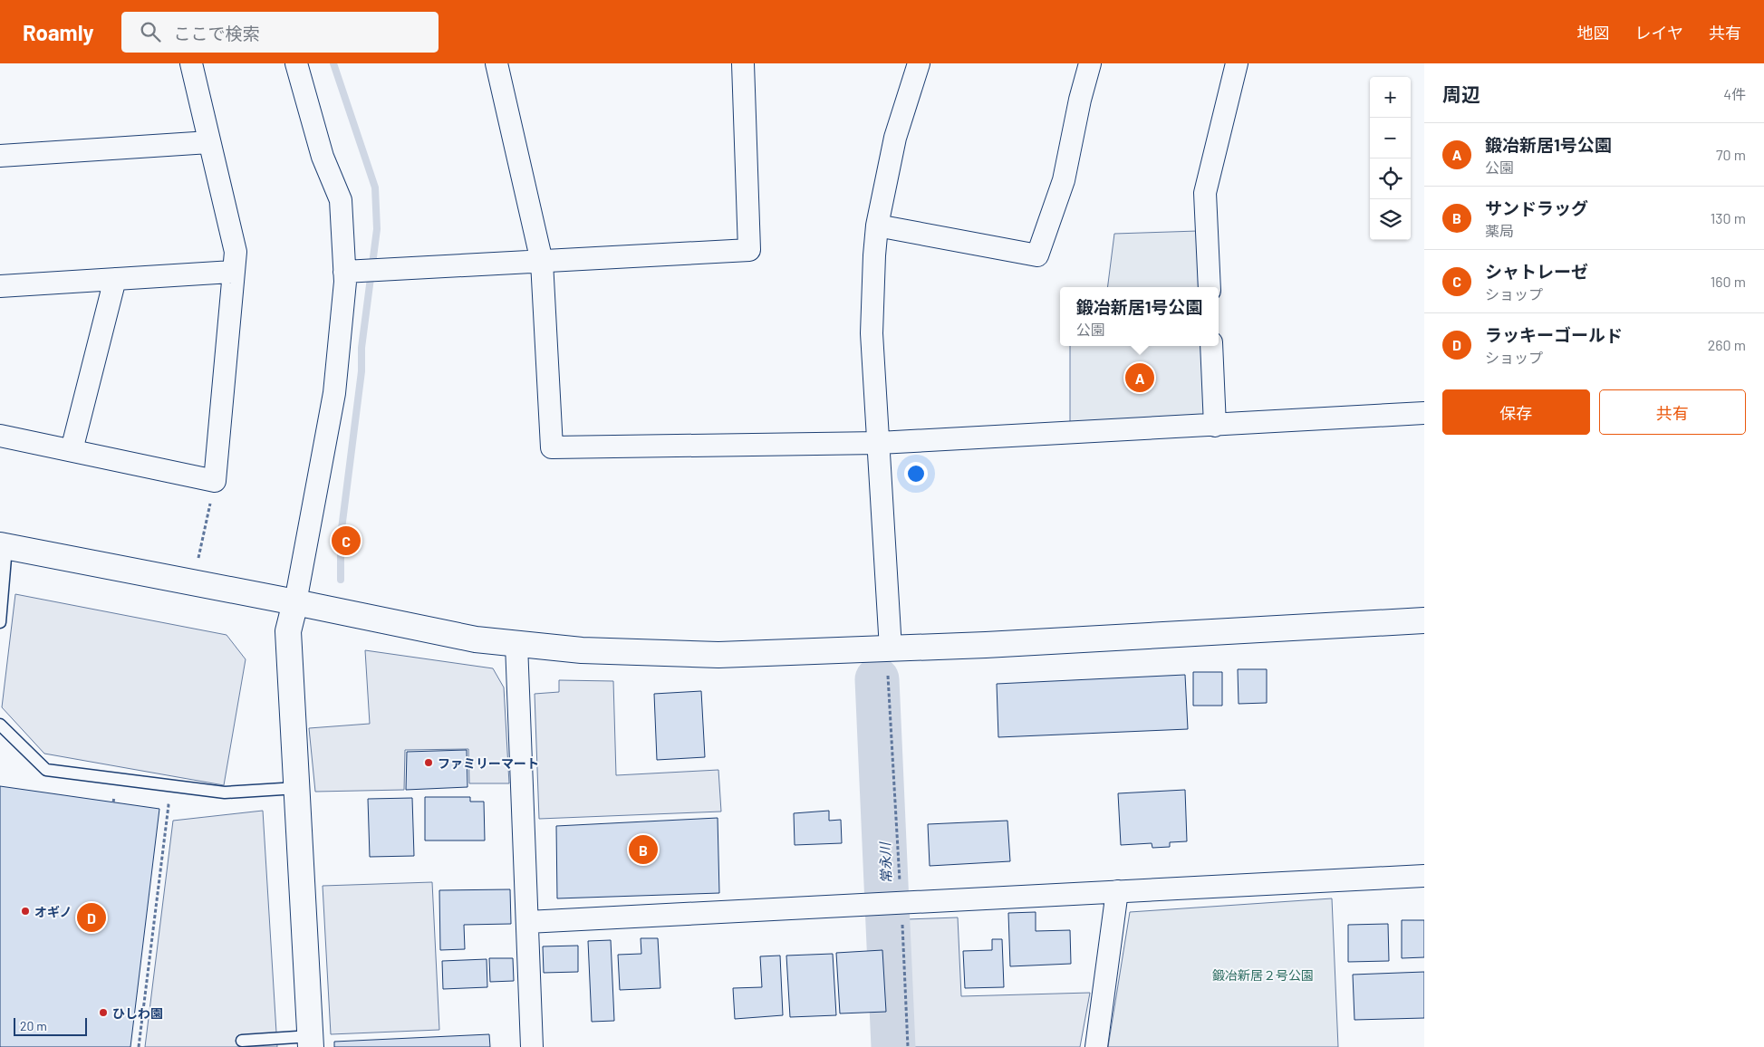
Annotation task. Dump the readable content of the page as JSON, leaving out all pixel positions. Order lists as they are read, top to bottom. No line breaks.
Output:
{"water":["常永川"],"parks":["鍛冶新居２号公園"],"places":["ファミリーマート","オギノ","ひしわ園"],"scale_bar":"20 m","page":{"header":"Roamly","search":"ここで検索","nav":["地図","レイヤ","共有"],"heading":["周辺","4件"],"map_buttons":["+","−"],"list":[{"mark":"A","name":"鍛冶新居1号公園","note":"公園","value":"70 m"},{"mark":"B","name":"サンドラッグ","note":"薬局","value":"130 m"},{"mark":"C","name":"シャトレーゼ","note":"ショップ","value":"160 m"},{"mark":"D","name":"ラッキーゴールド","note":"ショップ","value":"260 m"}],"popup":["鍛冶新居1号公園","公園"],"pins":["A","C","B","D"],"buttons":["保存","共有"],"scale":"20 m"}}
